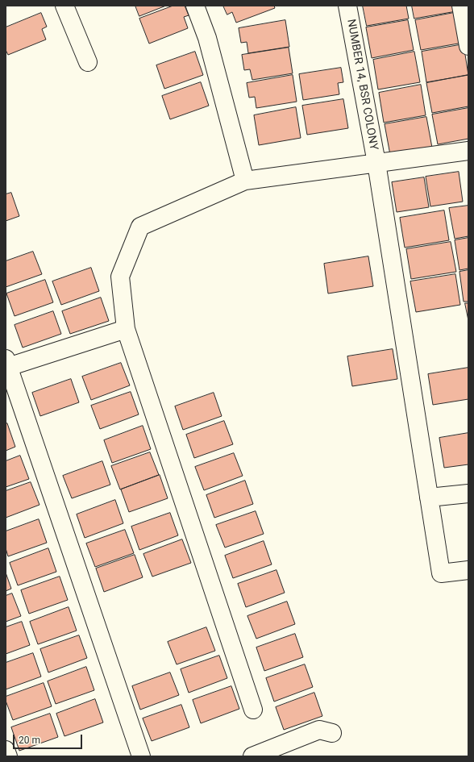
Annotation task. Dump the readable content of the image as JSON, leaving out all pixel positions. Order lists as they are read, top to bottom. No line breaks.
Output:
{"streets":{"street":["NUMBER 14, BSR COLONY"]},"scale_bar":"20 m"}
